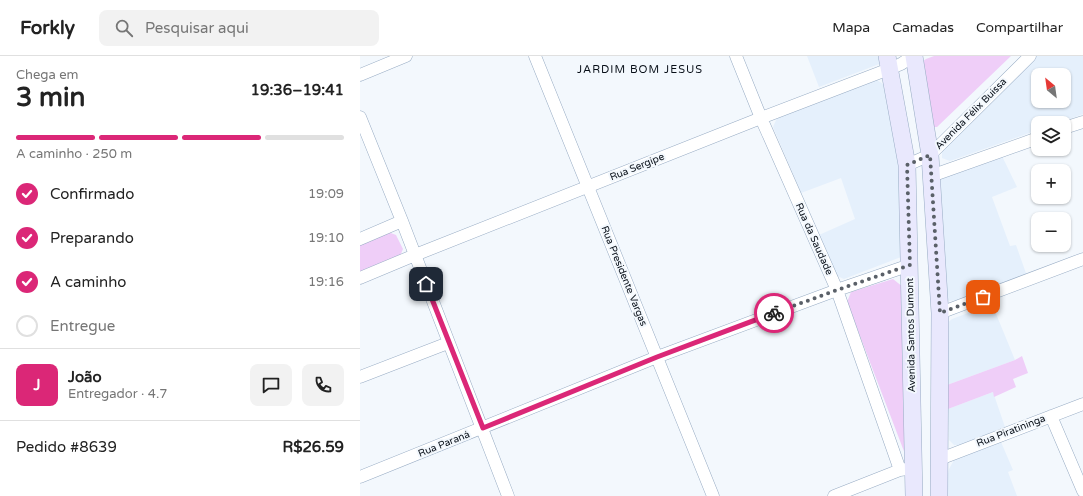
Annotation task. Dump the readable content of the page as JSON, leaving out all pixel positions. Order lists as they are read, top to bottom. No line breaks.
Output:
{"streets":{"street":["Avenida Félix Buissa","Rua Sergipe","Rua da Saudade","Rua Presidente Vargas","Avenida Santos Dumont","Rua Piratininga","Rua Paraná"]},"crossings":[["Avenida Félix Buissa","Avenida Santos Dumont"],["Rua Sergipe","Rua da Saudade"],["Rua Sergipe","Rua Presidente Vargas"],["Rua Sergipe","Avenida Santos Dumont"],["Rua da Saudade","Avenida Santos Dumont"],["Rua da Saudade","Rua Paraná"],["Rua Presidente Vargas","Rua Paraná"],["Avenida Santos Dumont","Rua Paraná"]],"districts":["JARDIM BOM JESUS"],"north":"top left","page":{"header":"Forkly","search":"Pesquisar aqui","nav":["Mapa","Camadas","Compartilhar"],"heading":["3 min","Chega em","19:36–19:41"],"panel":["João","Entregador · 4.7","Pedido #8639","R$26.59"],"map_buttons":["+","−"],"bar":"A caminho · 250 m","list":[["Confirmado","19:09"],["Preparando","19:10"],["A caminho","19:16"],"Entregue"],"round":"J"}}
